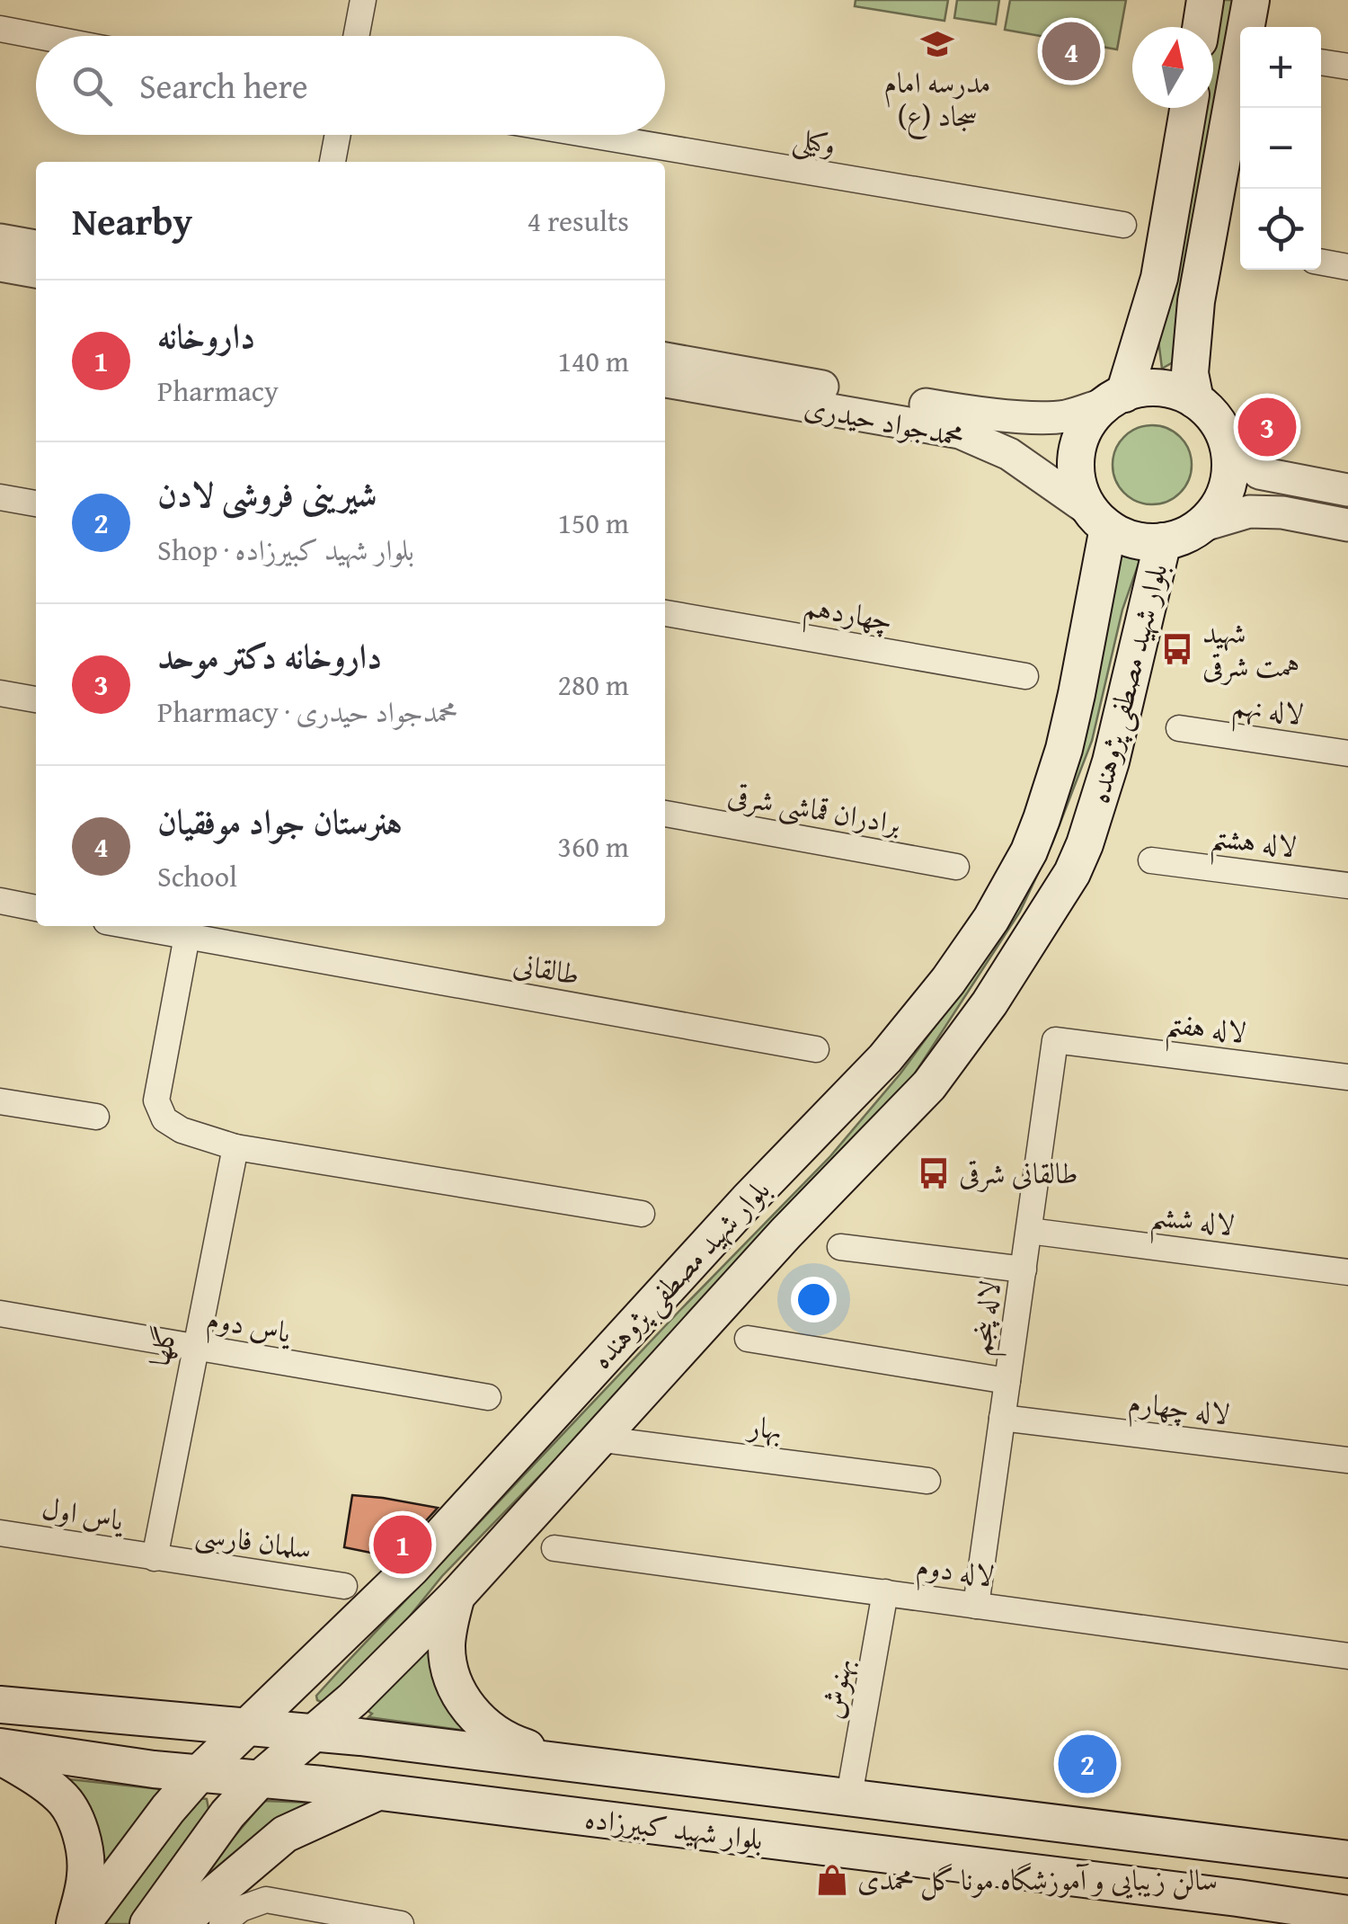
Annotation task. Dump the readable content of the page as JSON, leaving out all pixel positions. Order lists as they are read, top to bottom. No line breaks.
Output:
{"streets":{"main road":["بلوار شهید مصطفی پژوهنده","بلوار شهید کبیرزاده"],"street":["وکیلی","محمدجواد حیدری","چهاردهم","لاله نهم","برادران قماشی شرقی","لاله هشتم","طالقانی","لاله هفتم","لاله ششم","لاله پنجم","یاس دوم","گلها","لاله چهارم","بهار","یاس اول","سلمان فارسی","لاله دوم","بهنوش"]},"crossings":[["محمدجواد حیدری","بلوار شهید مصطفی پژوهنده"],["بلوار شهید مصطفی پژوهنده","بهار"],["بلوار شهید مصطفی پژوهنده","بلوار شهید کبیرزاده"],["لاله هفتم","لاله پنجم"],["لاله ششم","لاله پنجم"],["لاله پنجم","لاله چهارم"],["لاله پنجم","لاله دوم"],["یاس دوم","گلها"],["گلها","یاس اول"],["گلها","سلمان فارسی"],["یاس اول","سلمان فارسی"],["لاله دوم","بهنوش"],["بهنوش","بلوار شهید کبیرزاده"]],"places":{"school or university":["مدرسه امام سجاد (ع)"],"bus stop":["شهید همت شرقی","طالقانی شرقی"],"shop":["سالن زیبایی و آموزشگاه مونا گل محمدی"]},"north":"top","page":{"pins":["4","3","1","2"],"map_buttons":["+","−"],"search":"Search here","heading":["Nearby","4 results"],"list":[{"mark":"1","name":"داروخانه","note":"Pharmacy","value":"140 m"},{"mark":"2","name":"شیرینی فروشی لادن","note":"Shop · بلوار شهید کبیرزاده","value":"150 m"},{"mark":"3","name":"داروخانه دکتر موحد","note":"Pharmacy · محمدجواد حیدری","value":"280 m"},{"mark":"4","name":"هنرستان جواد موفقیان","note":"School","value":"360 m"}]}}
